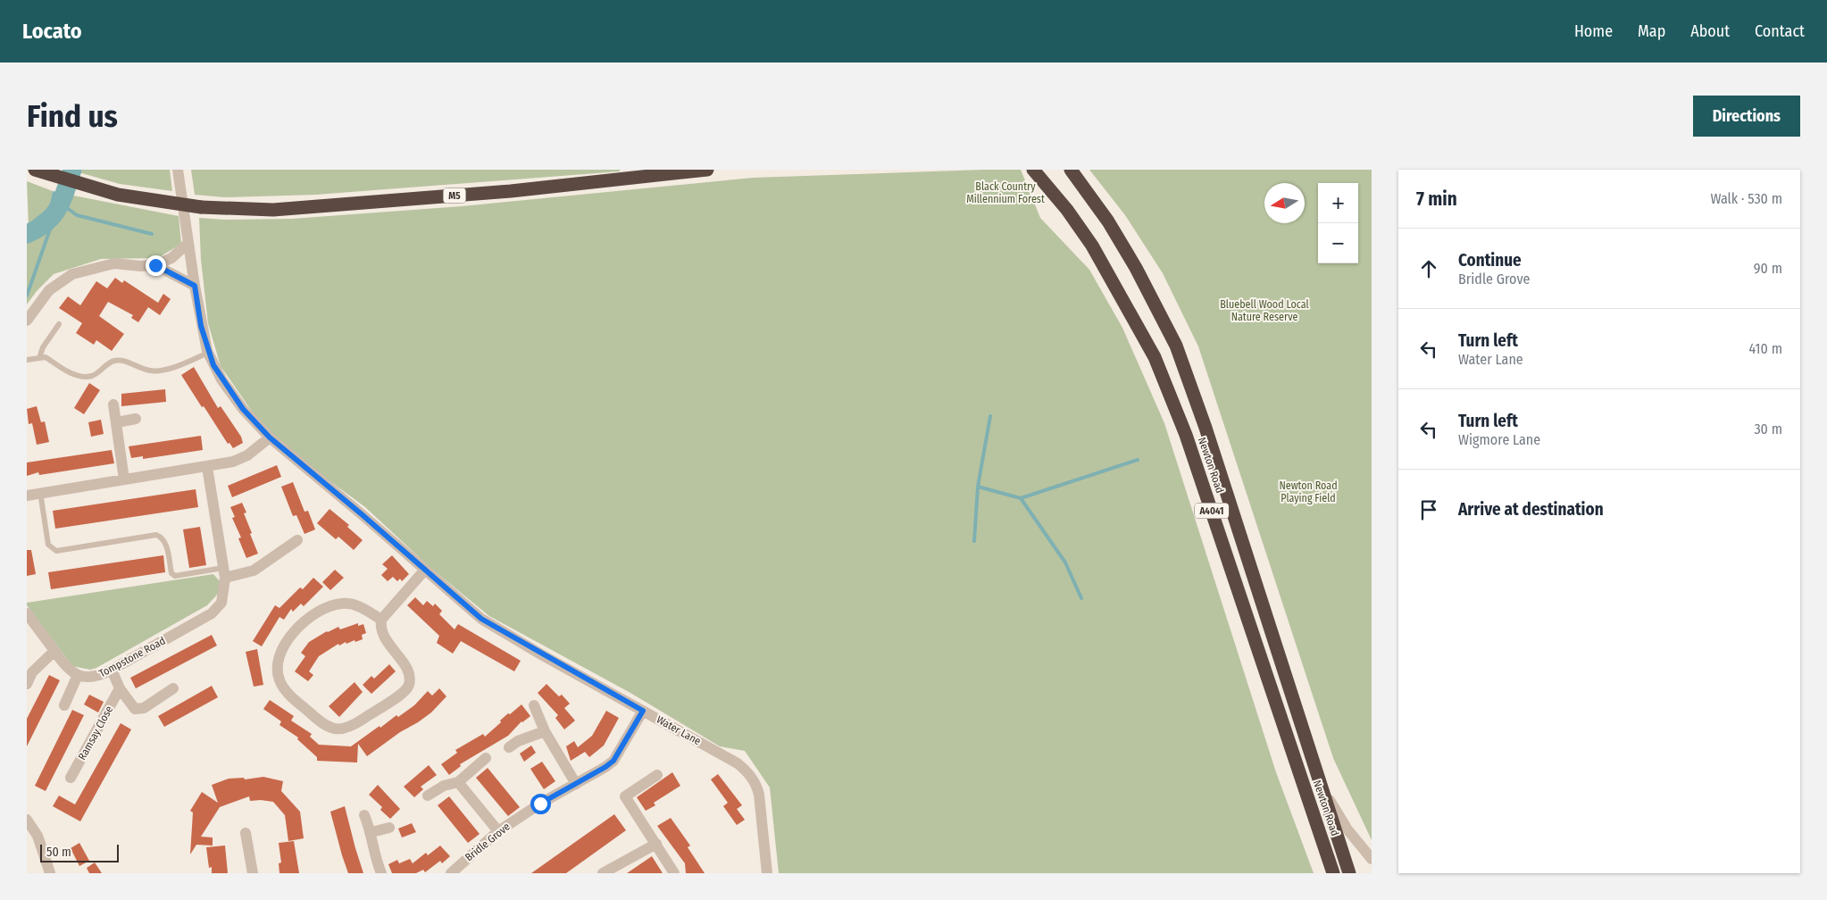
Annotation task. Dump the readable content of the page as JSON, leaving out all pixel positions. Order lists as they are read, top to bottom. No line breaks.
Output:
{"streets":{"highway":["M5","Newton Road","A4041"],"street":["Tompstone Road","Water Lane","Ramsay Close","Bridle Grove"]},"crossings":[["Water Lane","Bridle Grove"]],"parks":["Black Country Millennium Forest","Bluebell Wood Local Nature Reserve","Newton Road Playing Field"],"scale_bar":"50 m","north":"left","page":{"header":"Locato","nav":["Home","Map","About","Contact"],"buttons":"Directions","title":"Find us","heading":["7 min","Walk · 530 m"],"map_buttons":["+","−"],"list":[["Continue","Bridle Grove","90 m"],["Turn left","Water Lane","410 m"],["Turn left","Wigmore Lane","30 m"],"Arrive at destination"],"scale":"50 m"}}
